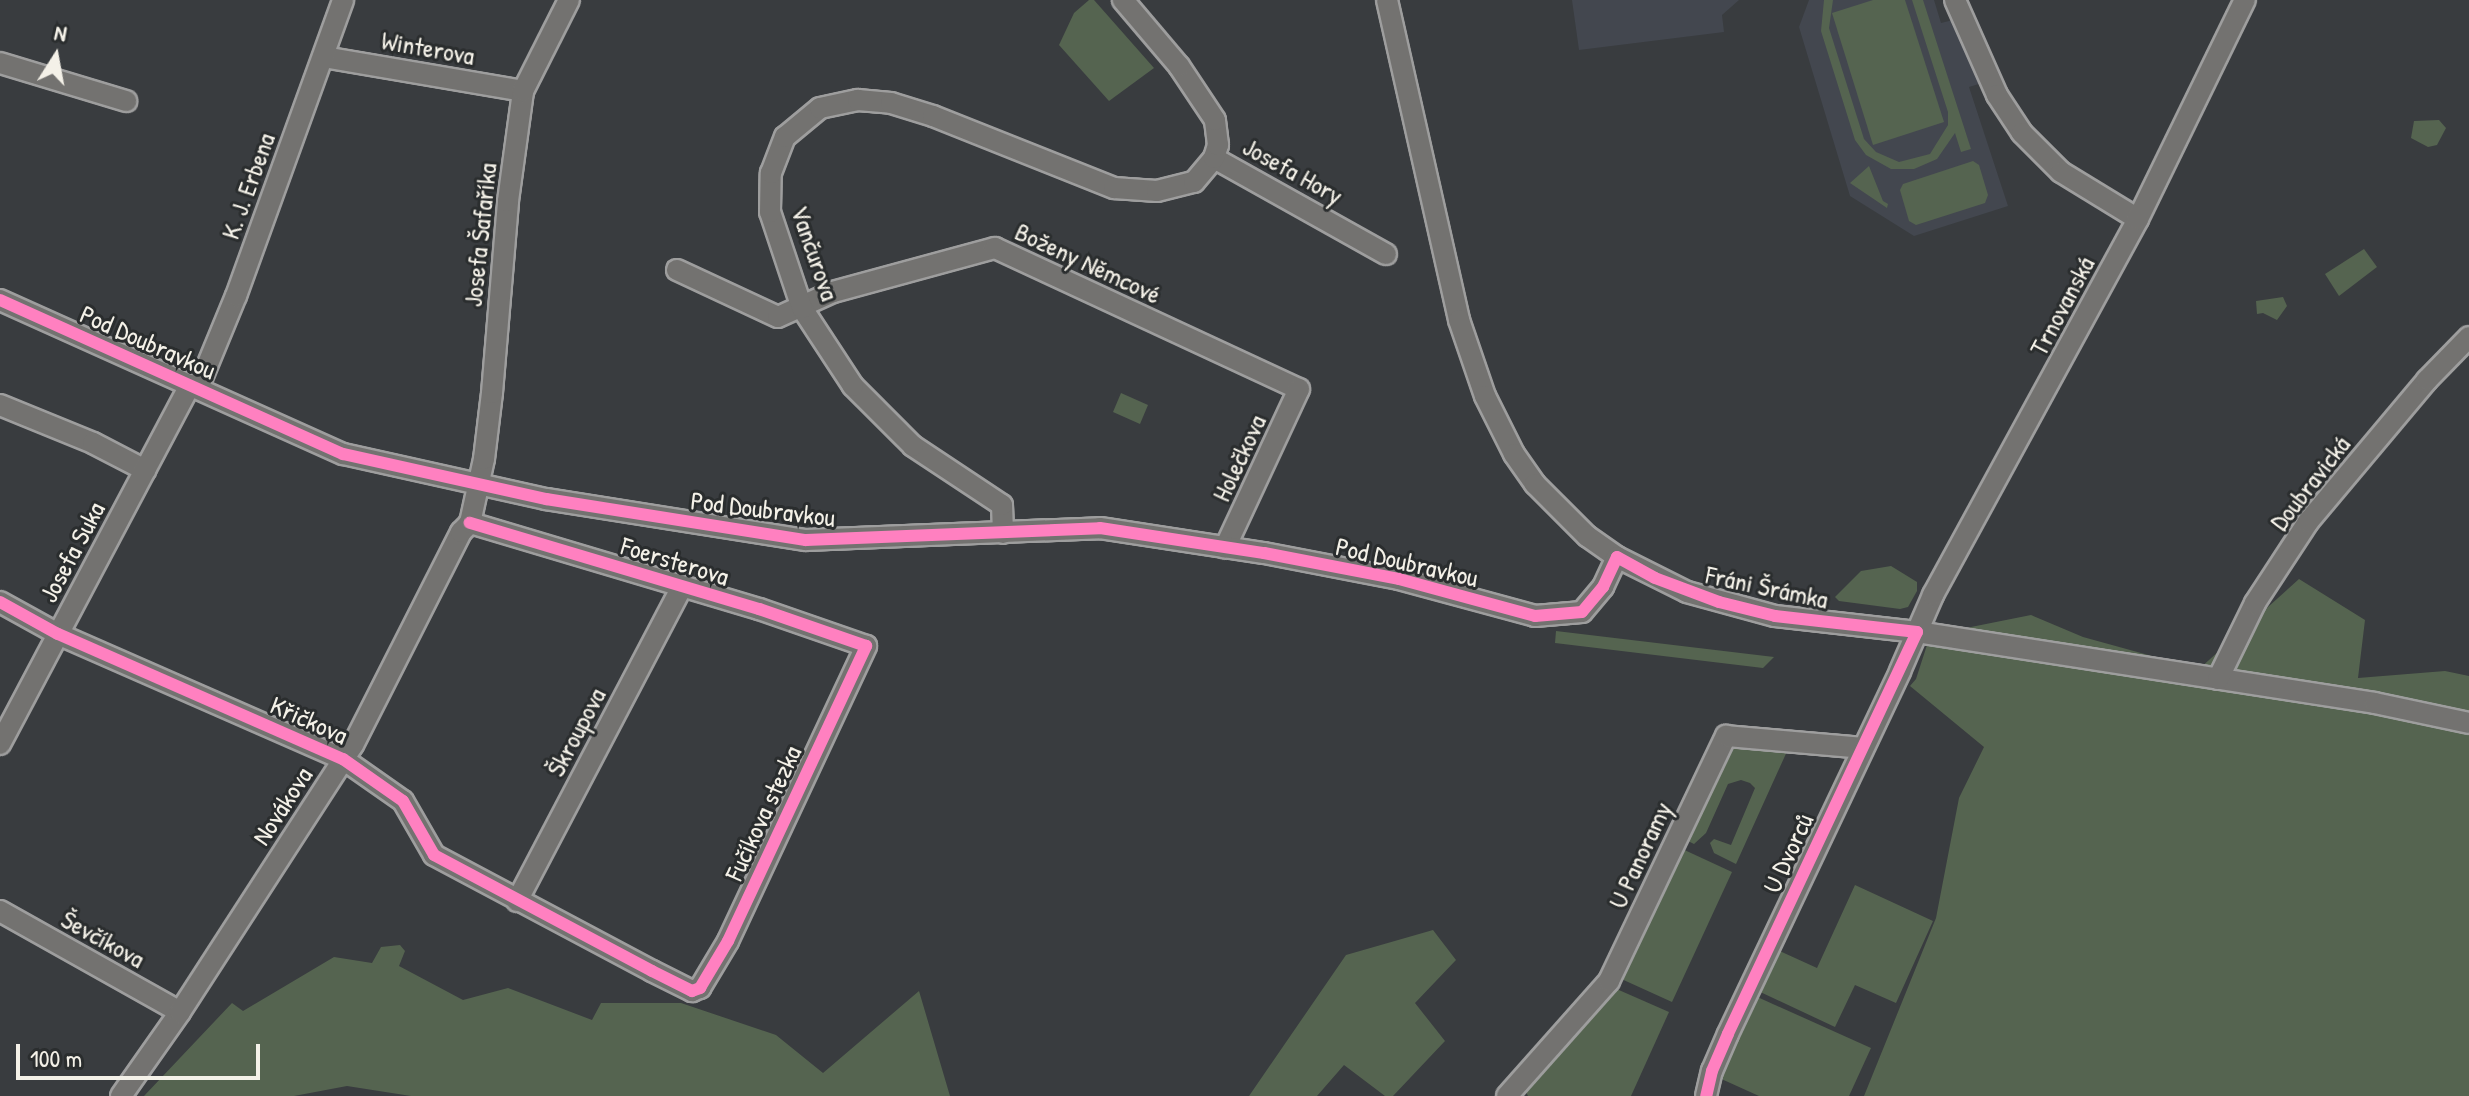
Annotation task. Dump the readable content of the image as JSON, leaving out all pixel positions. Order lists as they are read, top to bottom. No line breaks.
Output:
{"streets":{"street":["Winterova","Josefa Hory","K. J. Erbena","Josefa Šafaříka","Vančurova","Boženy Němcové","Trnovanská","Pod Doubravkou","Holečkova","Doubravická","Josefa Suka","Foersterova","Fráni Šrámka","Křičkova","Škroupova","Novákova","Fučíkova stezka","U Dvorců","U Panoramy","Ševčíkova"]},"crossings":[["Winterova","K. J. Erbena"],["Winterova","Josefa Šafaříka"],["Josefa Hory","Vančurova"],["K. J. Erbena","Pod Doubravkou"],["K. J. Erbena","Josefa Suka"],["Josefa Šafaříka","Pod Doubravkou"],["Josefa Šafaříka","Novákova"],["Vančurova","Boženy Němcové"],["Vančurova","Pod Doubravkou"],["Boženy Němcové","Holečkova"],["Trnovanská","Fráni Šrámka"],["Trnovanská","U Dvorců"],["Pod Doubravkou","Holečkova"],["Pod Doubravkou","Josefa Suka"],["Pod Doubravkou","Fráni Šrámka"],["Pod Doubravkou","Novákova"],["Doubravická","Fráni Šrámka"],["Josefa Suka","Křičkova"],["Foersterova","Škroupova"],["Foersterova","Novákova"],["Foersterova","Fučíkova stezka"],["Fráni Šrámka","U Dvorců"],["Křičkova","Škroupova"],["Křičkova","Novákova"],["Křičkova","Fučíkova stezka"],["Novákova","Ševčíkova"],["U Dvorců","U Panoramy"]],"scale_bar":"100 m","north":"top"}
